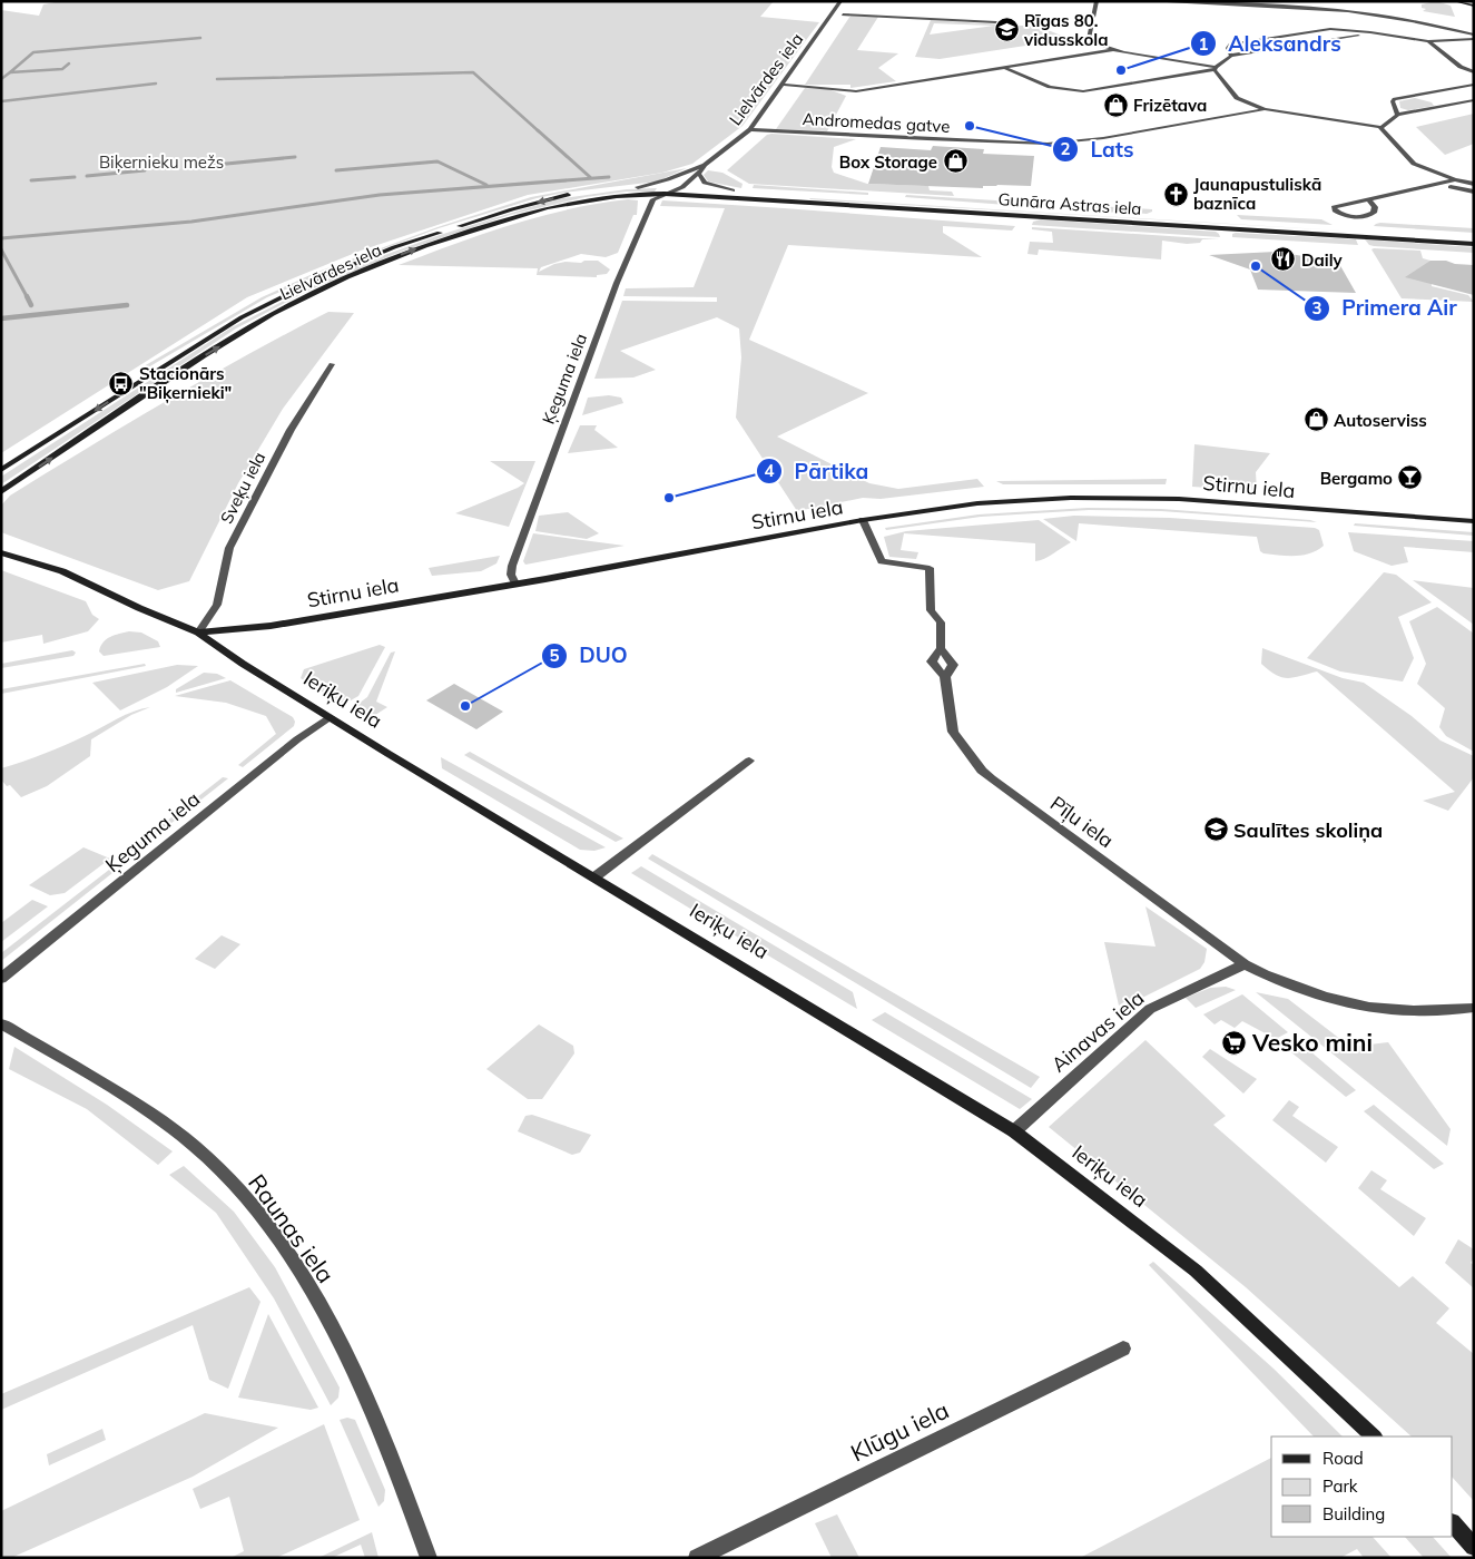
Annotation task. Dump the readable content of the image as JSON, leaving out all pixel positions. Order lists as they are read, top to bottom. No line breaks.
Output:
{"streets":{"main road":["Lielvārdes iela","Gunāra Astras iela","Stirnu iela","Ieriķu iela"],"street":["Andromedas gatve","Ķeguma iela","Sveķu iela","Pīļu iela","Ainavas iela","Raunas iela","Klūgu iela"]},"crossings":[["Lielvārdes iela","Andromedas gatve"],["Lielvārdes iela","Gunāra Astras iela"],["Lielvārdes iela","Ķeguma iela"],["Gunāra Astras iela","Ķeguma iela"],["Ķeguma iela","Stirnu iela"],["Ķeguma iela","Ieriķu iela"],["Stirnu iela","Sveķu iela"],["Stirnu iela","Ieriķu iela"],["Stirnu iela","Pīļu iela"],["Sveķu iela","Ieriķu iela"],["Ieriķu iela","Ainavas iela"],["Pīļu iela","Ainavas iela"]],"parks":["Biķernieku mežs"],"places":{"school or university":["Rīgas 80. vidusskola","Saulītes skoliņa"],"other":["Aleksandrs","Lats","Primera Air","Pārtika","DUO"],"shop":["Frizētava","Box Storage","Autoserviss"],"church":["Jaunapustuliskā baznīca"],"restaurant":["Daily"],"bus stop":["Stacionārs \"Biķernieki\""],"bar":["Bergamo"],"supermarket":["Vesko mini"]},"legend":["Road","Park","Building"]}
